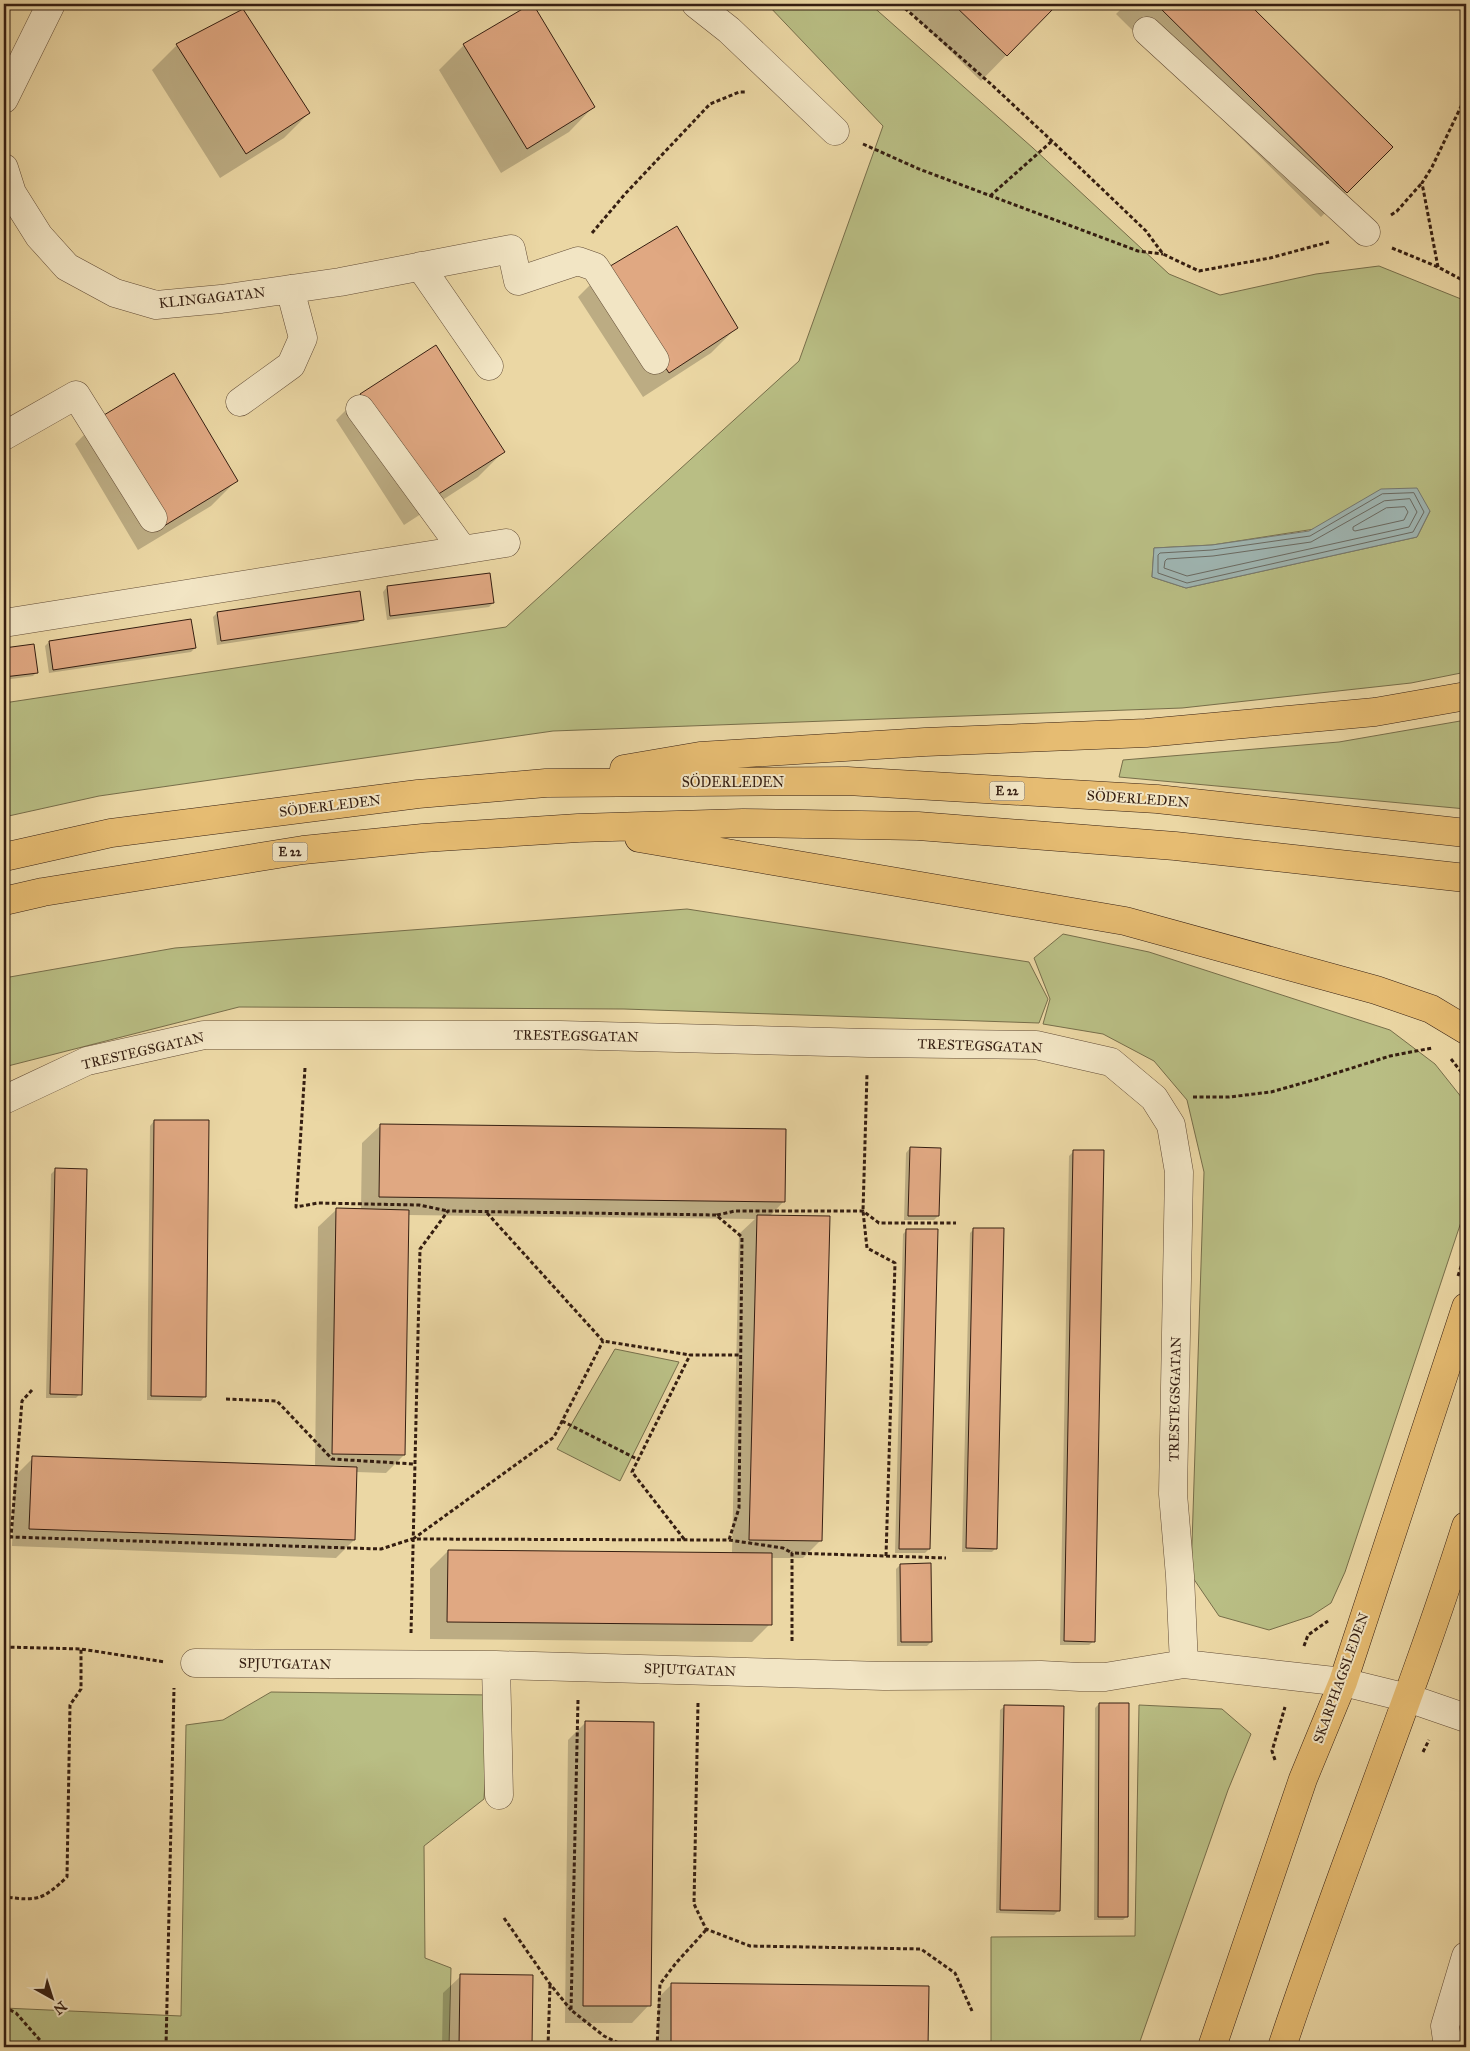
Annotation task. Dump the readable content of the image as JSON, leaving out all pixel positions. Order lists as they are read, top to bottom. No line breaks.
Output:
{"streets":{"main road":["SÖDERLEDEN","E 22","SKARPHAGSLEDEN"],"street":["KLINGAGATAN","TRESTEGSGATAN","SPJUTGATAN"]},"crossings":[["TRESTEGSGATAN","SPJUTGATAN"]],"north":"bottom right"}
